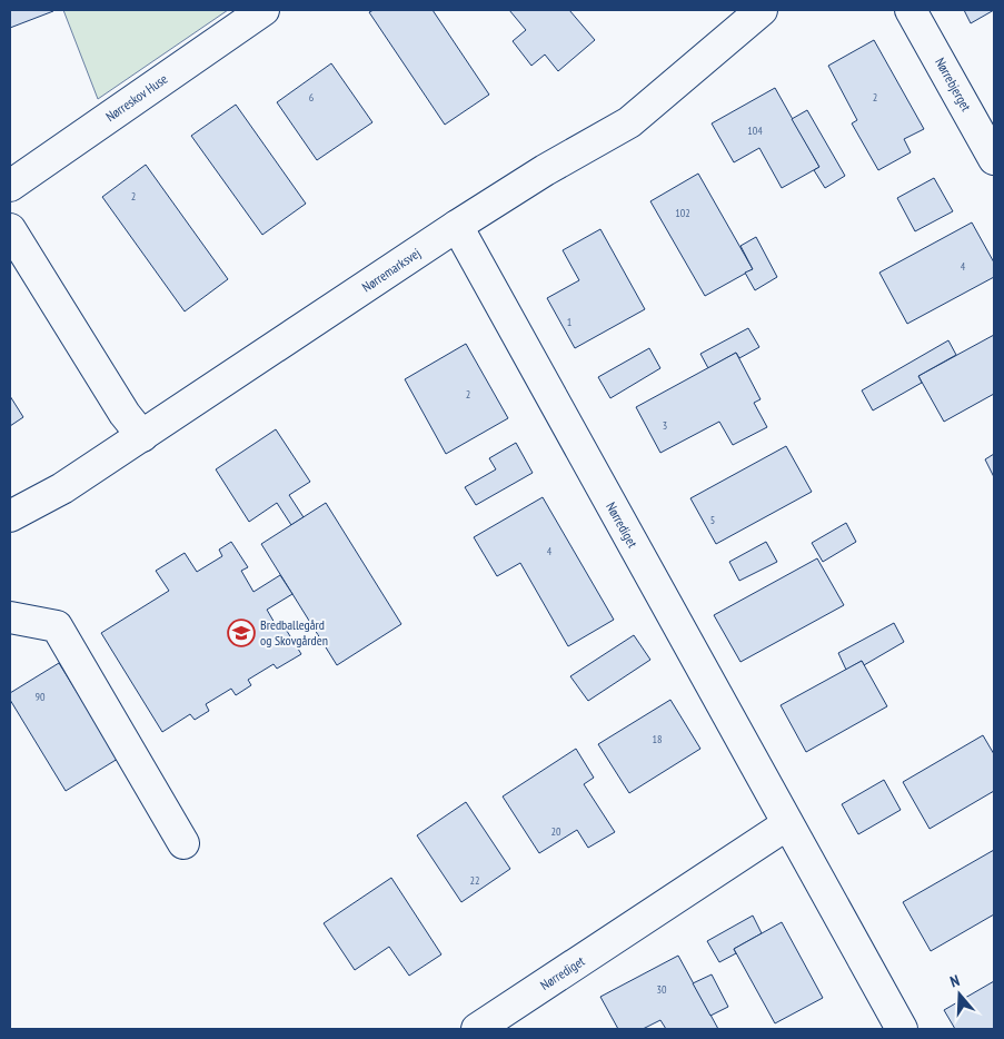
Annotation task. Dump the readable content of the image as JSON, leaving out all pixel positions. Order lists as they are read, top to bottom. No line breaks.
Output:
{"streets":{"street":["Nørrebjerget","Nørreskov Huse","Nørremarksvej","Nørrediget"]},"crossings":[["Nørremarksvej","Nørrediget"]],"places":{"school or university":["Bredballegård og Skovgården"]},"house_numbers":["6","2","104","2","102","4","1","2","3","5","4","90","18","20","22","30"],"north":"top"}
